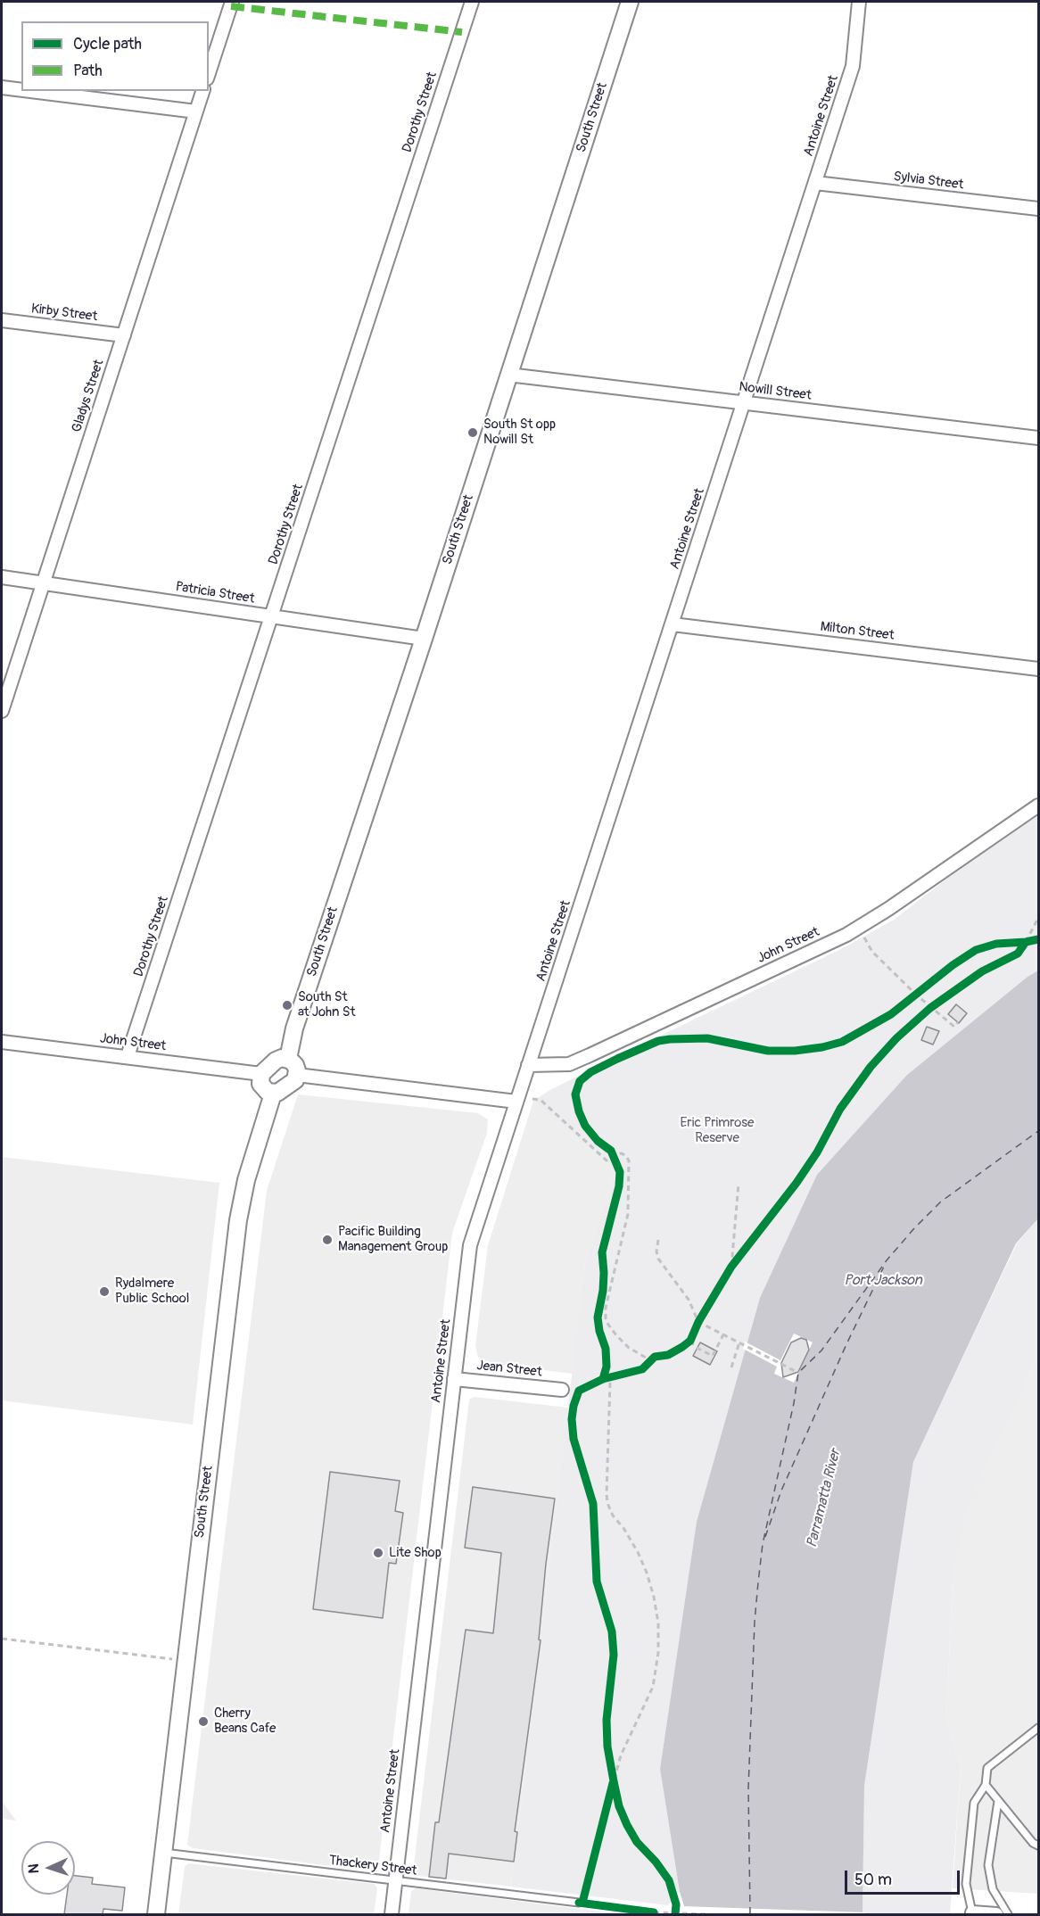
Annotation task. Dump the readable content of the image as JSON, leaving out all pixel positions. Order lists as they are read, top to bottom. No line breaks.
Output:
{"streets":{"street":["Dorothy Street","Antoine Street","South Street","Sylvia Street","Kirby Street","Nowill Street","Gladys Street","Patricia Street","Milton Street","John Street","Jean Street"],"lane":["Thackery Street"]},"crossings":[["Dorothy Street","Patricia Street"],["Dorothy Street","John Street"],["Antoine Street","Sylvia Street"],["Antoine Street","Nowill Street"],["Antoine Street","Milton Street"],["Antoine Street","John Street"],["Antoine Street","Jean Street"],["Antoine Street","Thackery Street"],["South Street","Nowill Street"],["South Street","Patricia Street"],["South Street","John Street"],["South Street","Thackery Street"],["Kirby Street","Gladys Street"],["Gladys Street","Patricia Street"]],"water":["Port Jackson","Parramatta River"],"parks":["Eric Primrose Reserve"],"places":["South St opp Nowill St","South St at John St","Pacific Building Management Group","Rydalmere Public School","Lite Shop","Cherry Beans Cafe"],"legend":["Cycle path","Path"],"scale_bar":"50 m","north":"left"}
